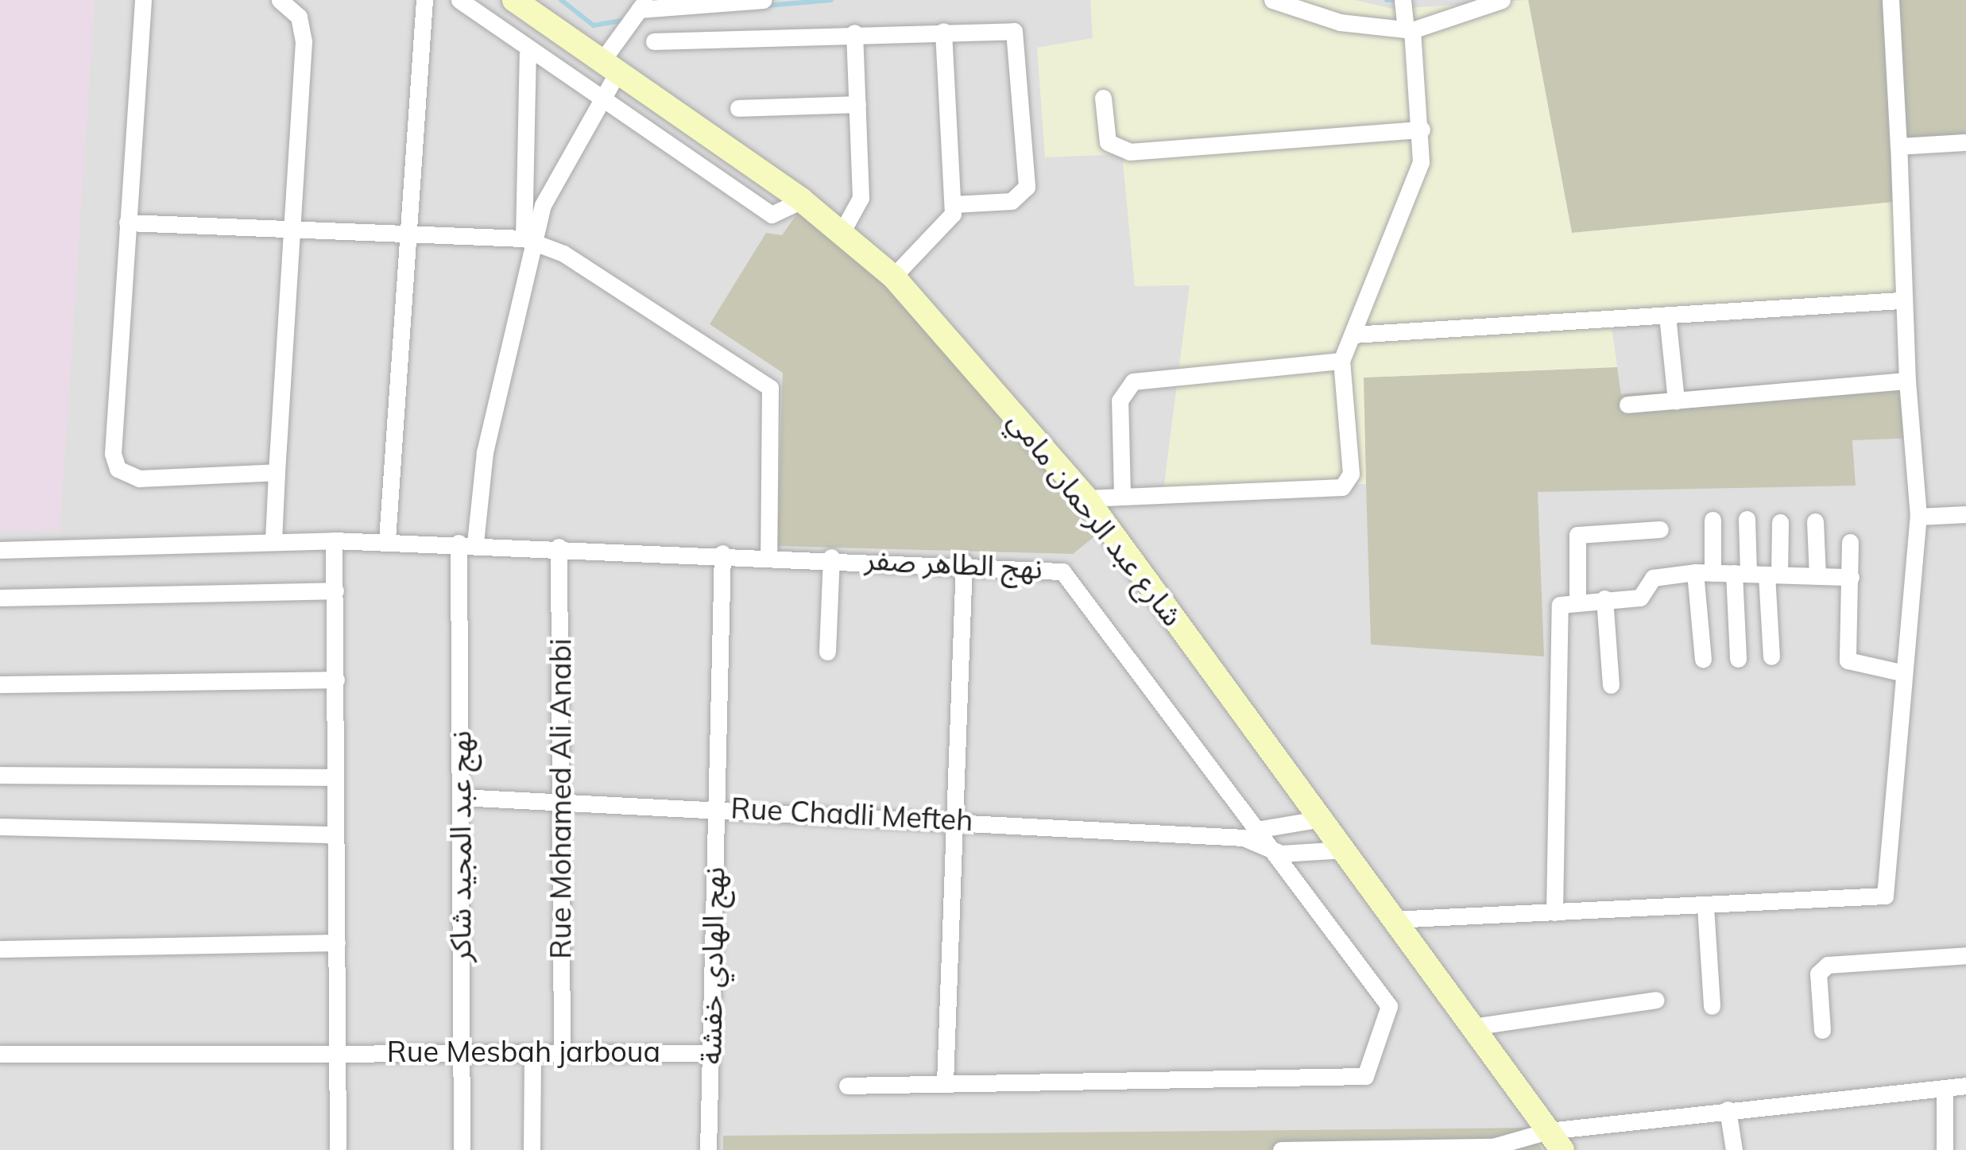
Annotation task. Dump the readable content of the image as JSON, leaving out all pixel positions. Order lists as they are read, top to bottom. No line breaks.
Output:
{"streets":{"street":["شارع عبد الرحمان مامي","نهج الطاهر صفر","Rue Mohamed Ali Anabi","Rue Chadli Mefteh","نهج عبد المجيد شاكر","نهج الهادي خفشة","Rue Mesbah jarboua"]},"crossings":[["نهج الطاهر صفر","Rue Mohamed Ali Anabi"],["نهج الطاهر صفر","نهج عبد المجيد شاكر"],["نهج الطاهر صفر","نهج الهادي خفشة"],["Rue Mohamed Ali Anabi","Rue Chadli Mefteh"],["Rue Mohamed Ali Anabi","Rue Mesbah jarboua"],["Rue Chadli Mefteh","نهج عبد المجيد شاكر"],["Rue Chadli Mefteh","نهج الهادي خفشة"],["نهج عبد المجيد شاكر","Rue Mesbah jarboua"],["نهج الهادي خفشة","Rue Mesbah jarboua"]]}
